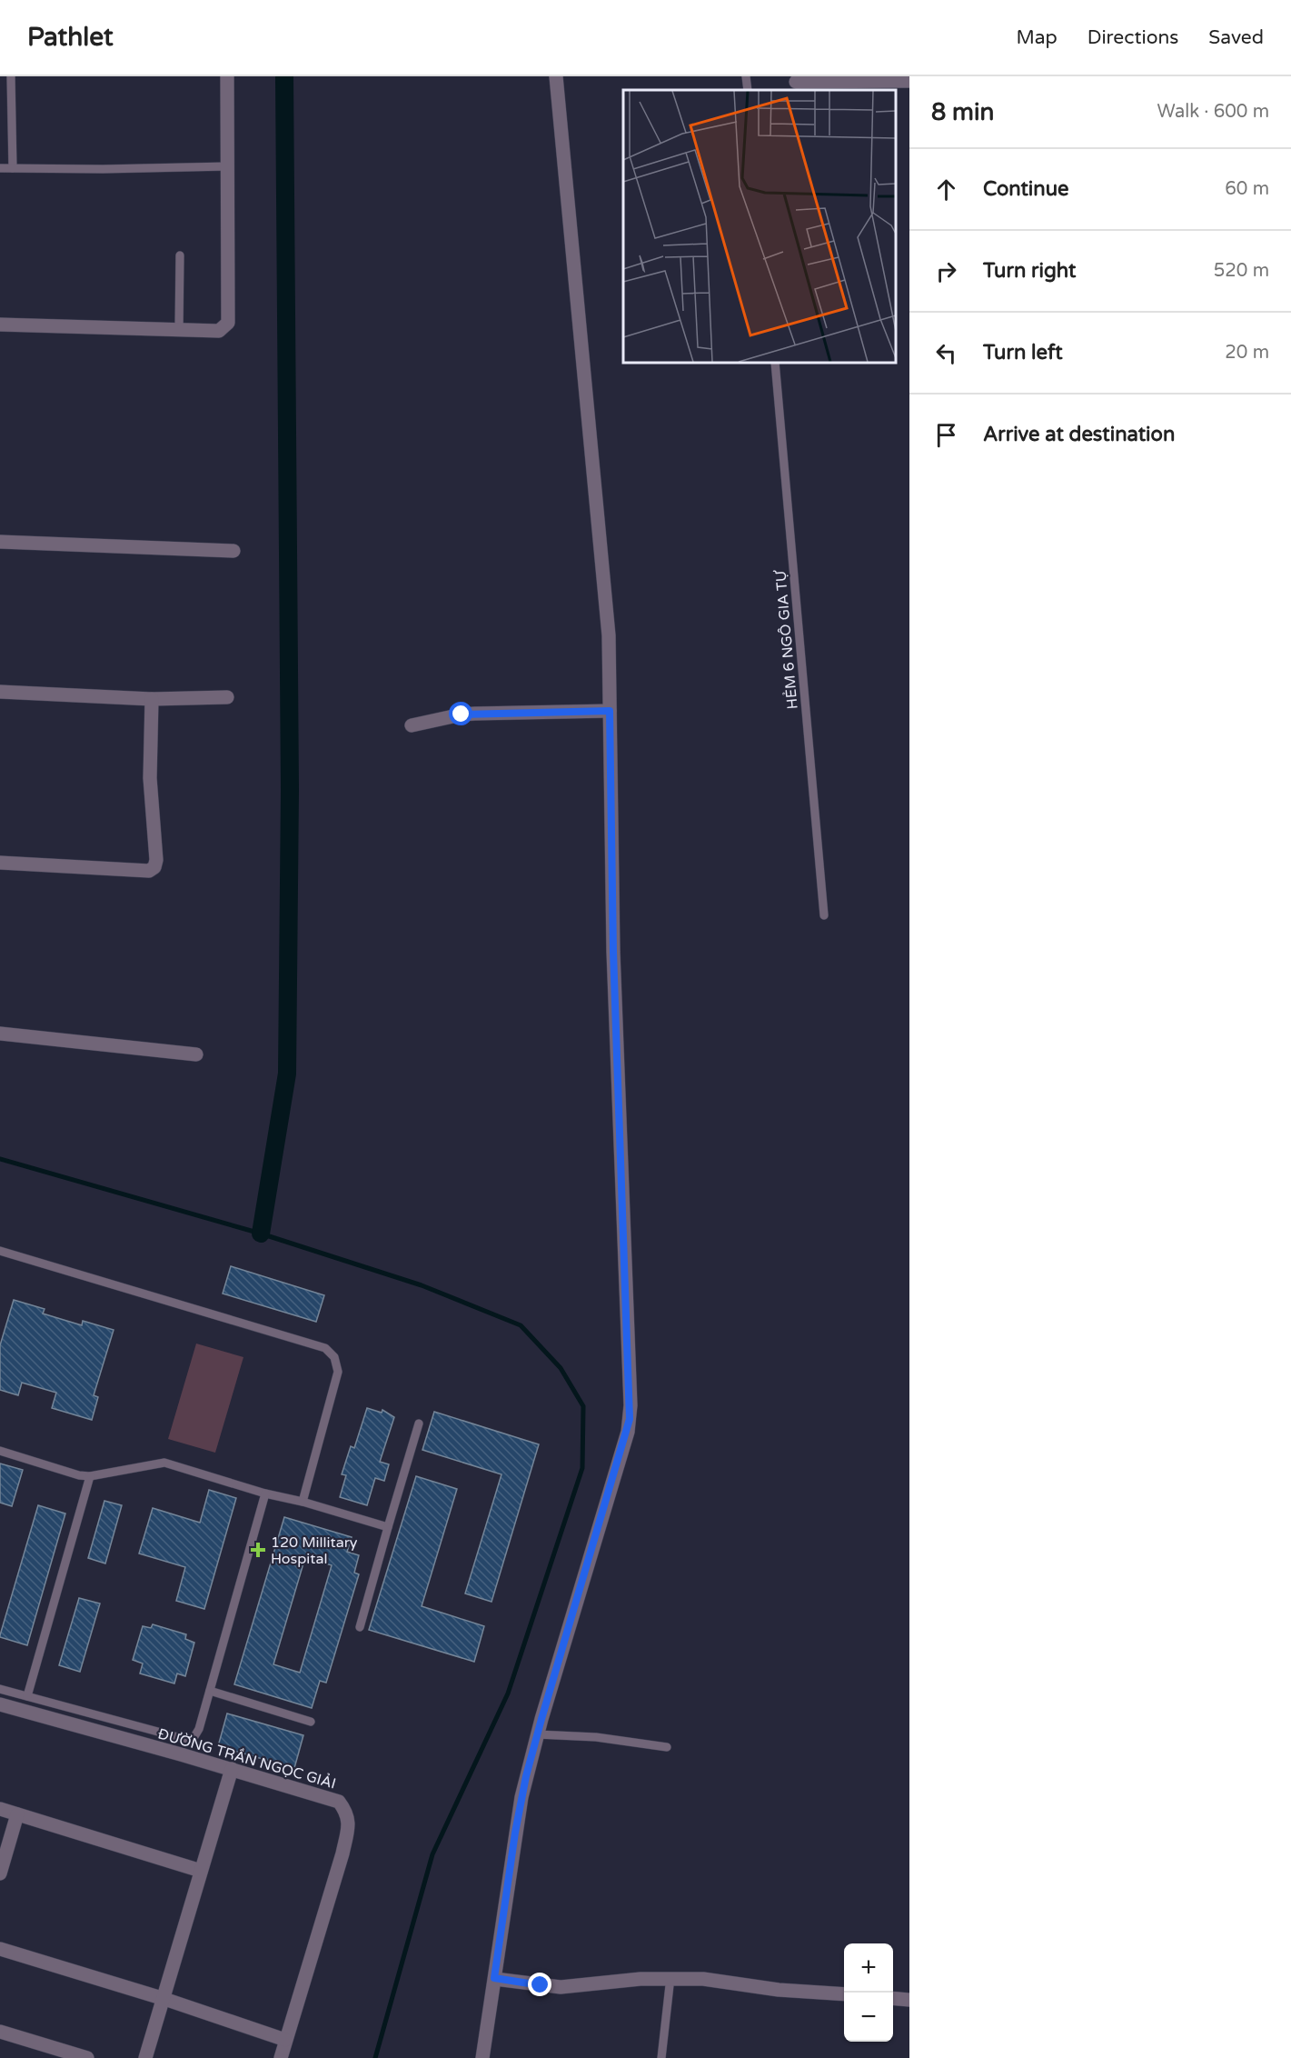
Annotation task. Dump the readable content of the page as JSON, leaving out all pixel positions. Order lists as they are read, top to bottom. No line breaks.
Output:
{"streets":{"street":["ĐƯỜNG TRẦN NGỌC GIẢI"],"lane":["HẺM 6 NGÔ GIA TỰ"]},"places":{"health":["120 Millitary Hospital"]},"page":{"header":"Pathlet","nav":["Map","Directions","Saved"],"heading":["8 min","Walk · 600 m"],"list":[["Continue","60 m"],["Turn right","520 m"],["Turn left","20 m"],"Arrive at destination"],"map_buttons":["+","−"]}}
